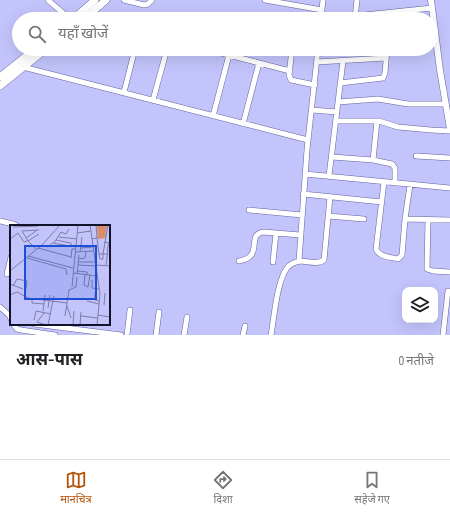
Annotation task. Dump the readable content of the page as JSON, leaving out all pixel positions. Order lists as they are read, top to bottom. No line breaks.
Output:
{"page":{"search":"यहाँ खोजें","heading":["आस-पास","0 नतीजे"],"nav":["मानचित्र","दिशा","सहेजे गए"]}}
